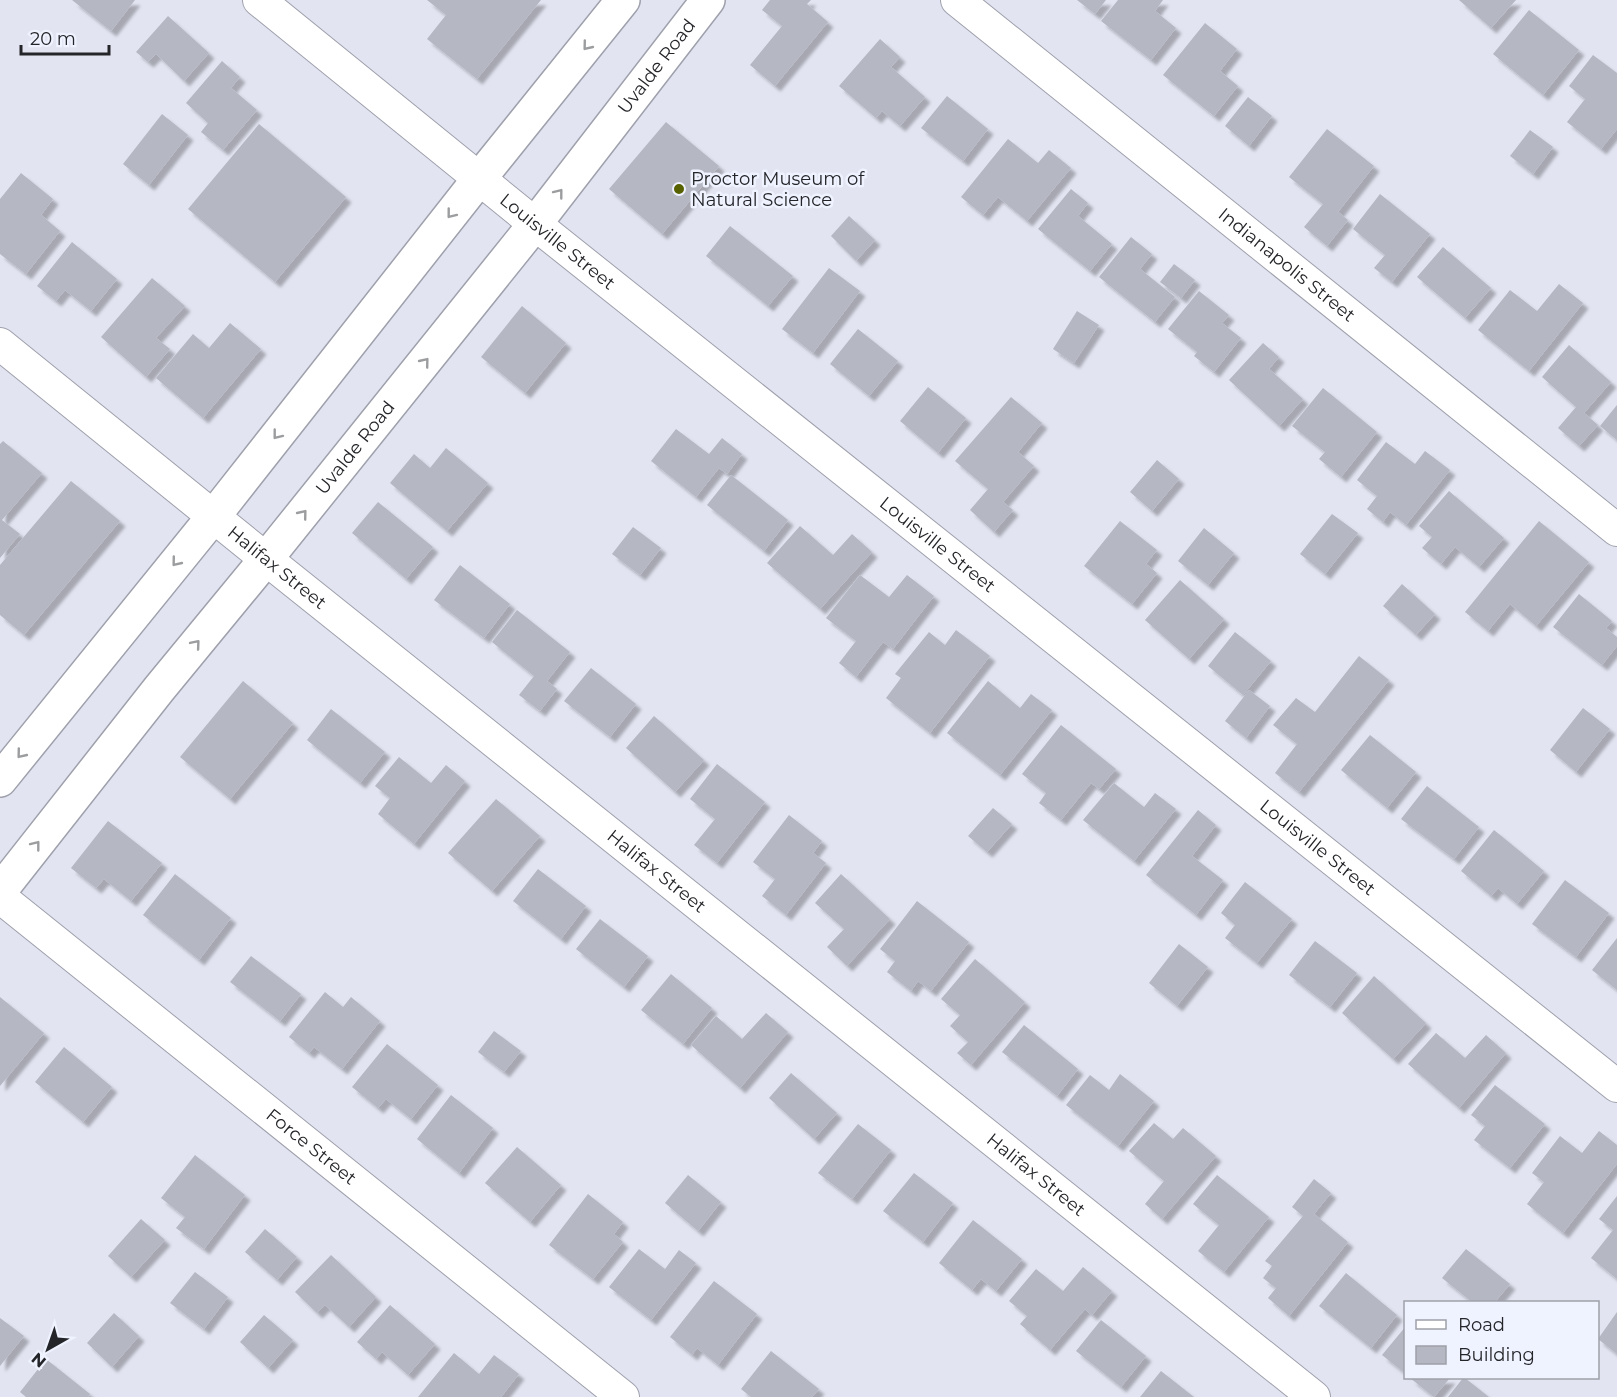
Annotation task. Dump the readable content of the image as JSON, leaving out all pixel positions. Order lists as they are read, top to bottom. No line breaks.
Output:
{"streets":{"main road":["Uvalde Road"],"street":["Louisville Street","Indianapolis Street","Halifax Street","Force Street"]},"crossings":[["Uvalde Road","Louisville Street"],["Uvalde Road","Halifax Street"]],"places":["Proctor Museum of Natural Science"],"legend":["Road","Building"],"scale_bar":"20 m","north":"bottom left"}
